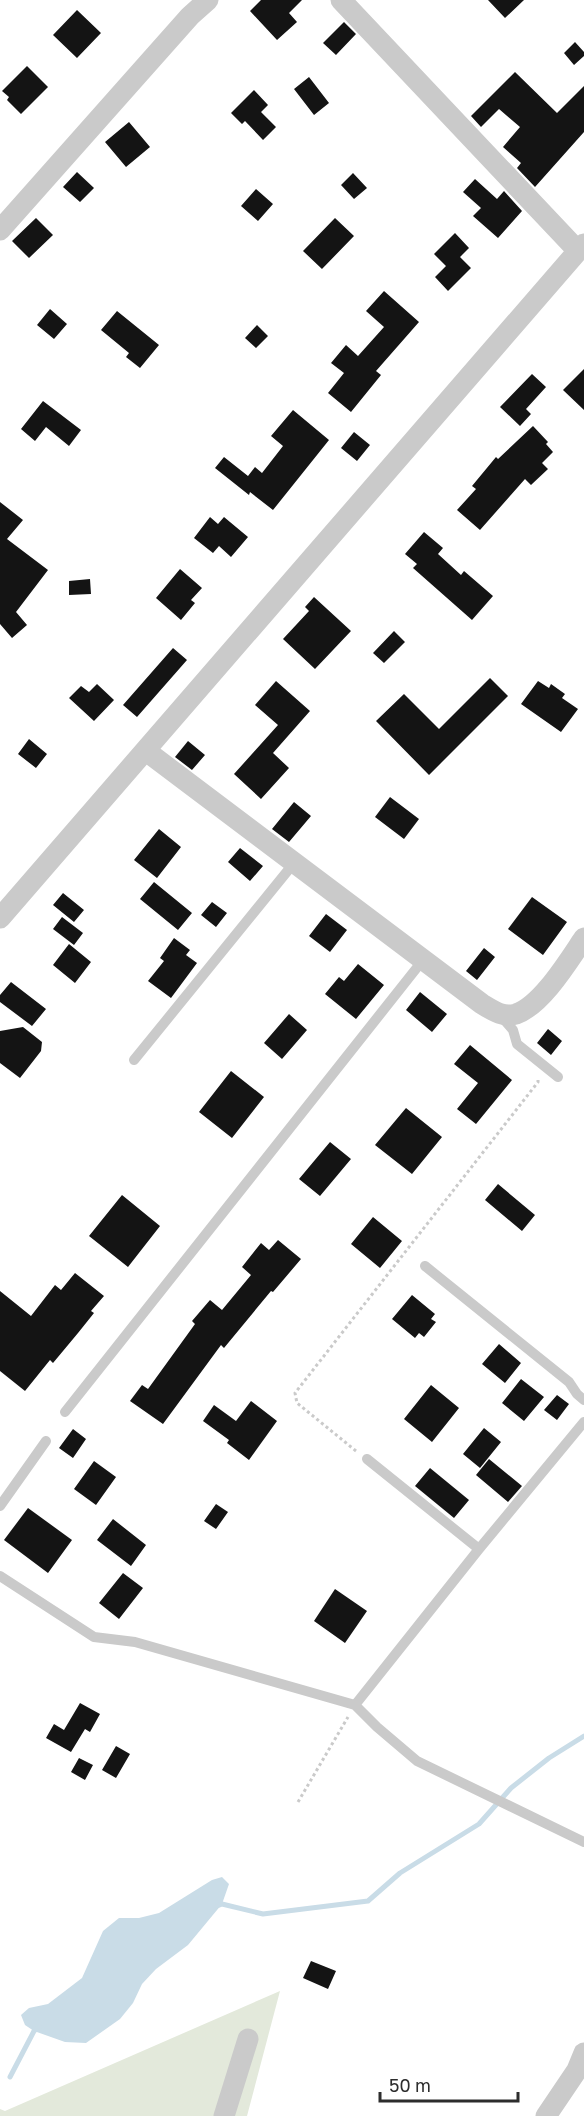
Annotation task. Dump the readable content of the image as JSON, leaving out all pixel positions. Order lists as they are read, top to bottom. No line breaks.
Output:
{"scale_bar":"50 m"}
